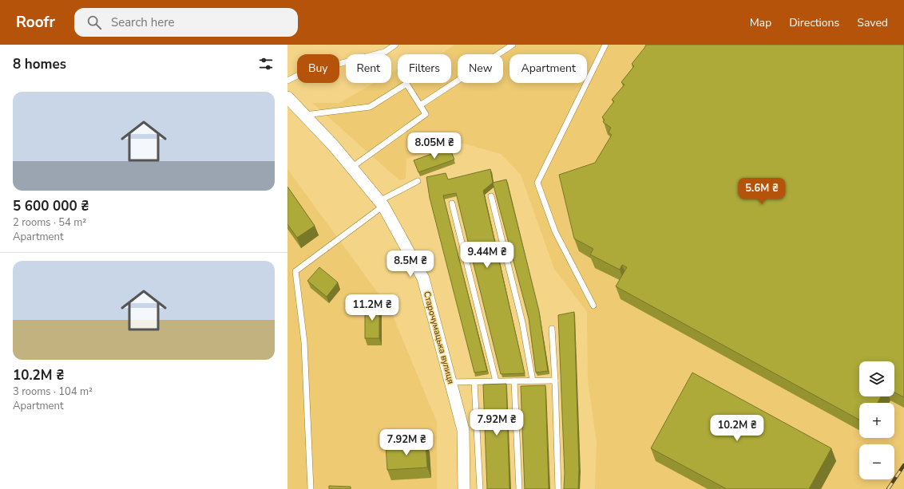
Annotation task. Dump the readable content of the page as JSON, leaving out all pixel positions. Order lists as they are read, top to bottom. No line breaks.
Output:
{"streets":{"street":["Старочумацька вулиця"]},"page":{"header":"Roofr","search":"Search here","nav":["Map","Directions","Saved"],"heading":"8 homes","chip":["Buy","Rent","Filters","New","Apartment"],"list":[{"name":"5 600 000 ₴","note":"2 rooms · 54 m² · Apartment"},{"name":"10.2M ₴","note":"3 rooms · 104 m² · Apartment"}],"price":["8.05M ₴","5.6M ₴","9.44M ₴","8.5M ₴","11.2M ₴","7.92M ₴","10.2M ₴","7.92M ₴"],"map_buttons":["+","−"]}}
